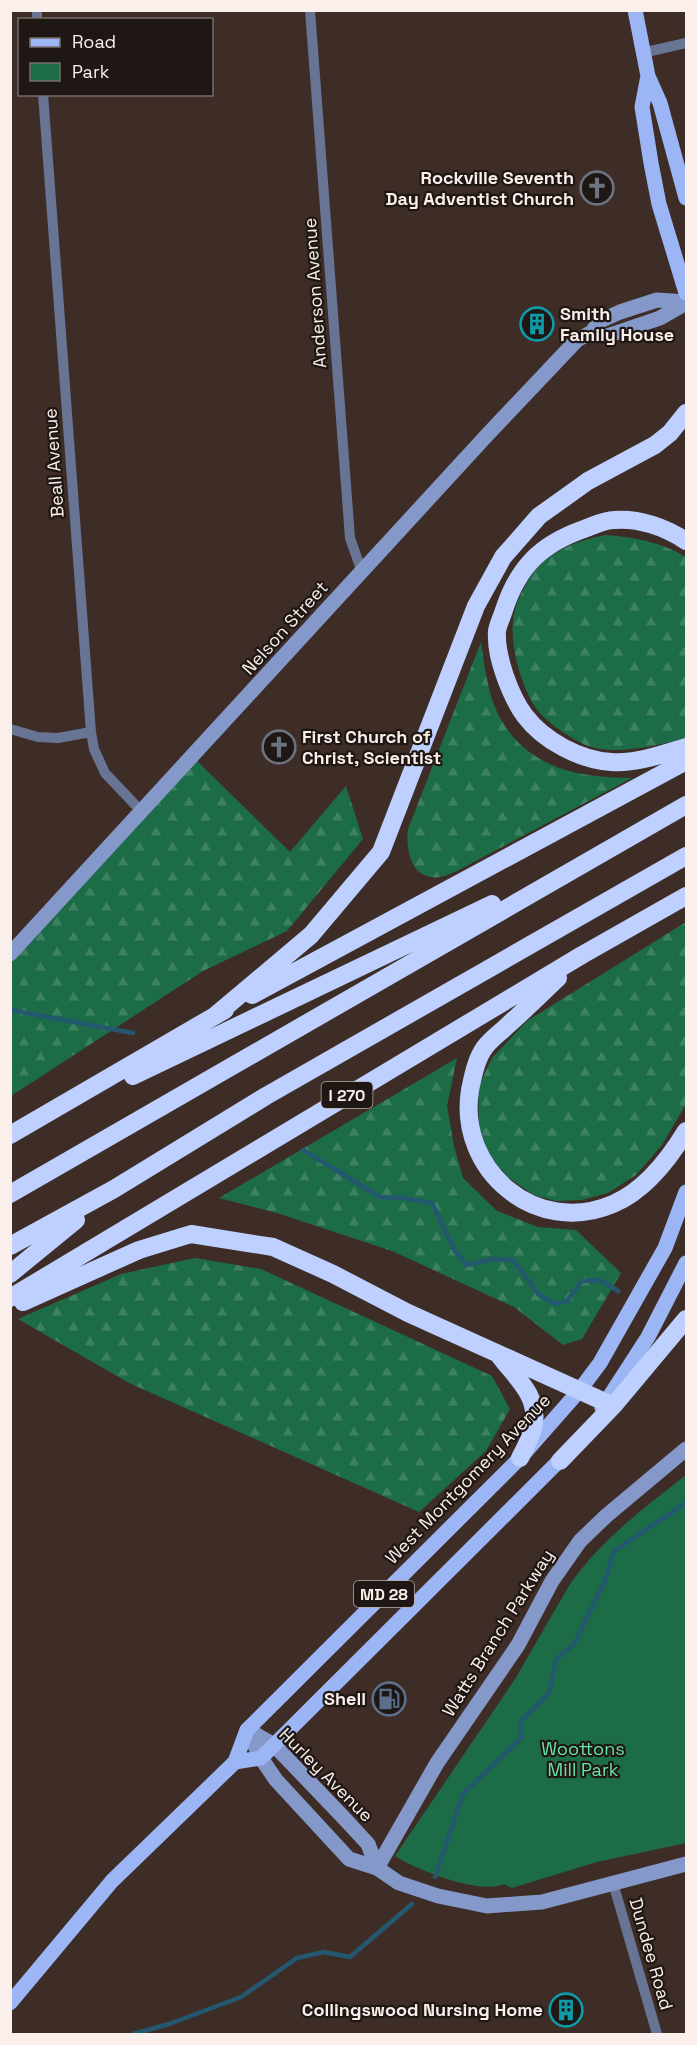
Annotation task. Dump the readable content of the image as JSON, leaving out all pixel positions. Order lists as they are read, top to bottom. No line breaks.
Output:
{"streets":{"highway":["I 270"],"main road":["West Montgomery Avenue","MD 28"],"street":["Anderson Avenue","Beall Avenue","Nelson Street","Watts Branch Parkway","Hurley Avenue","Dundee Road"]},"crossings":[["Anderson Avenue","Nelson Street"],["Beall Avenue","Nelson Street"],["West Montgomery Avenue","Hurley Avenue"],["MD 28","Hurley Avenue"],["Watts Branch Parkway","Hurley Avenue"],["Hurley Avenue","Dundee Road"]],"parks":["Woottons Mill Park"],"places":{"church":["Rockville Seventh Day Adventist Church","First Church of Christ, Scientist"],"building":["Smith Family House","Collingswood Nursing Home"],"fuel station":["Shell"]},"legend":["Road","Park"]}
